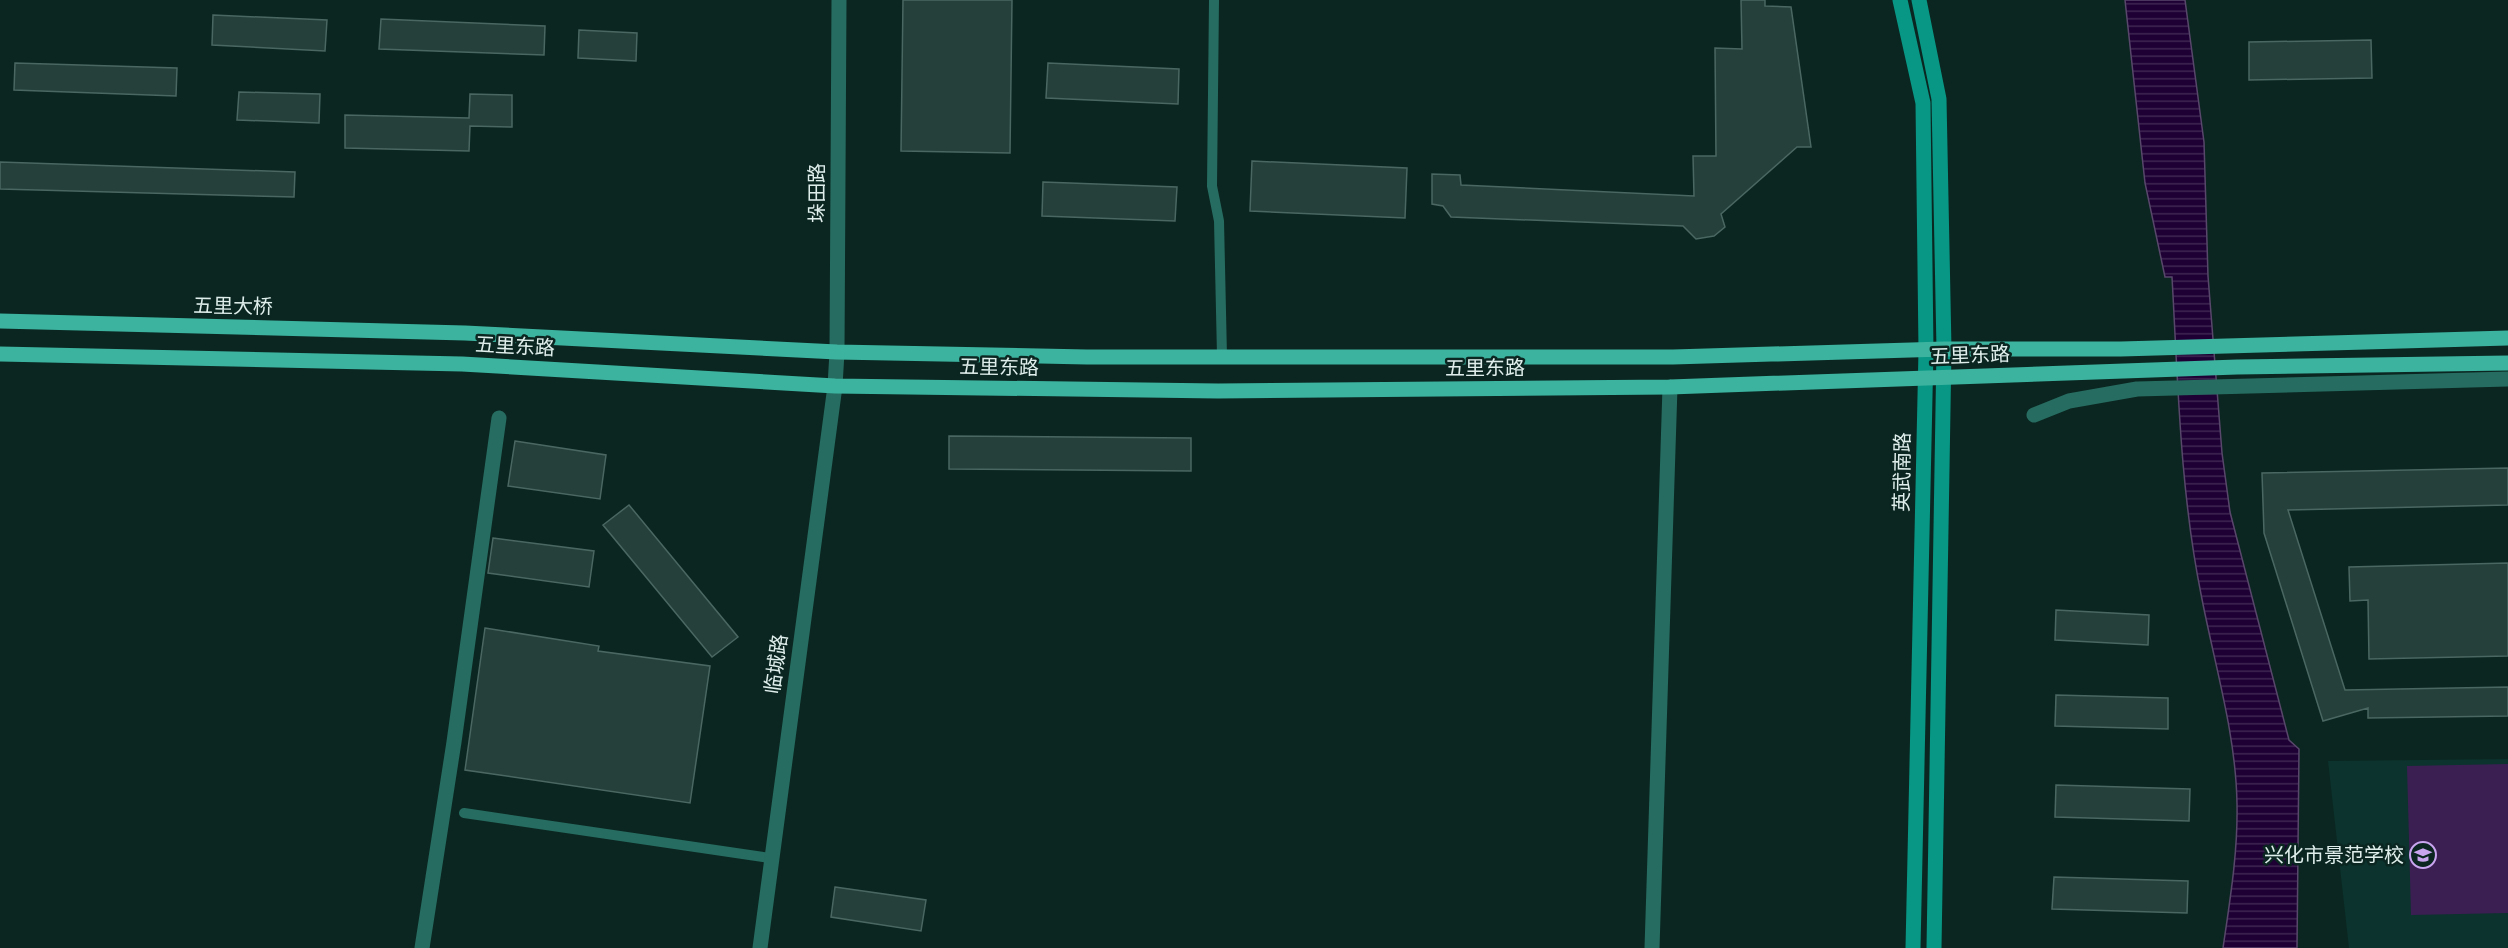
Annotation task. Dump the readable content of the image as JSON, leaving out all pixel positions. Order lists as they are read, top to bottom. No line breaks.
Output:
{"streets":{"main road":["五里大桥","五里东路","英武南路"],"street":["垛田路","临城路"]},"crossings":[["垛田路","五里东路"],["垛田路","临城路"],["五里大桥","五里东路"],["五里东路","英武南路"],["五里东路","临城路"]],"places":{"school or university":["兴化市景范学校"]}}
